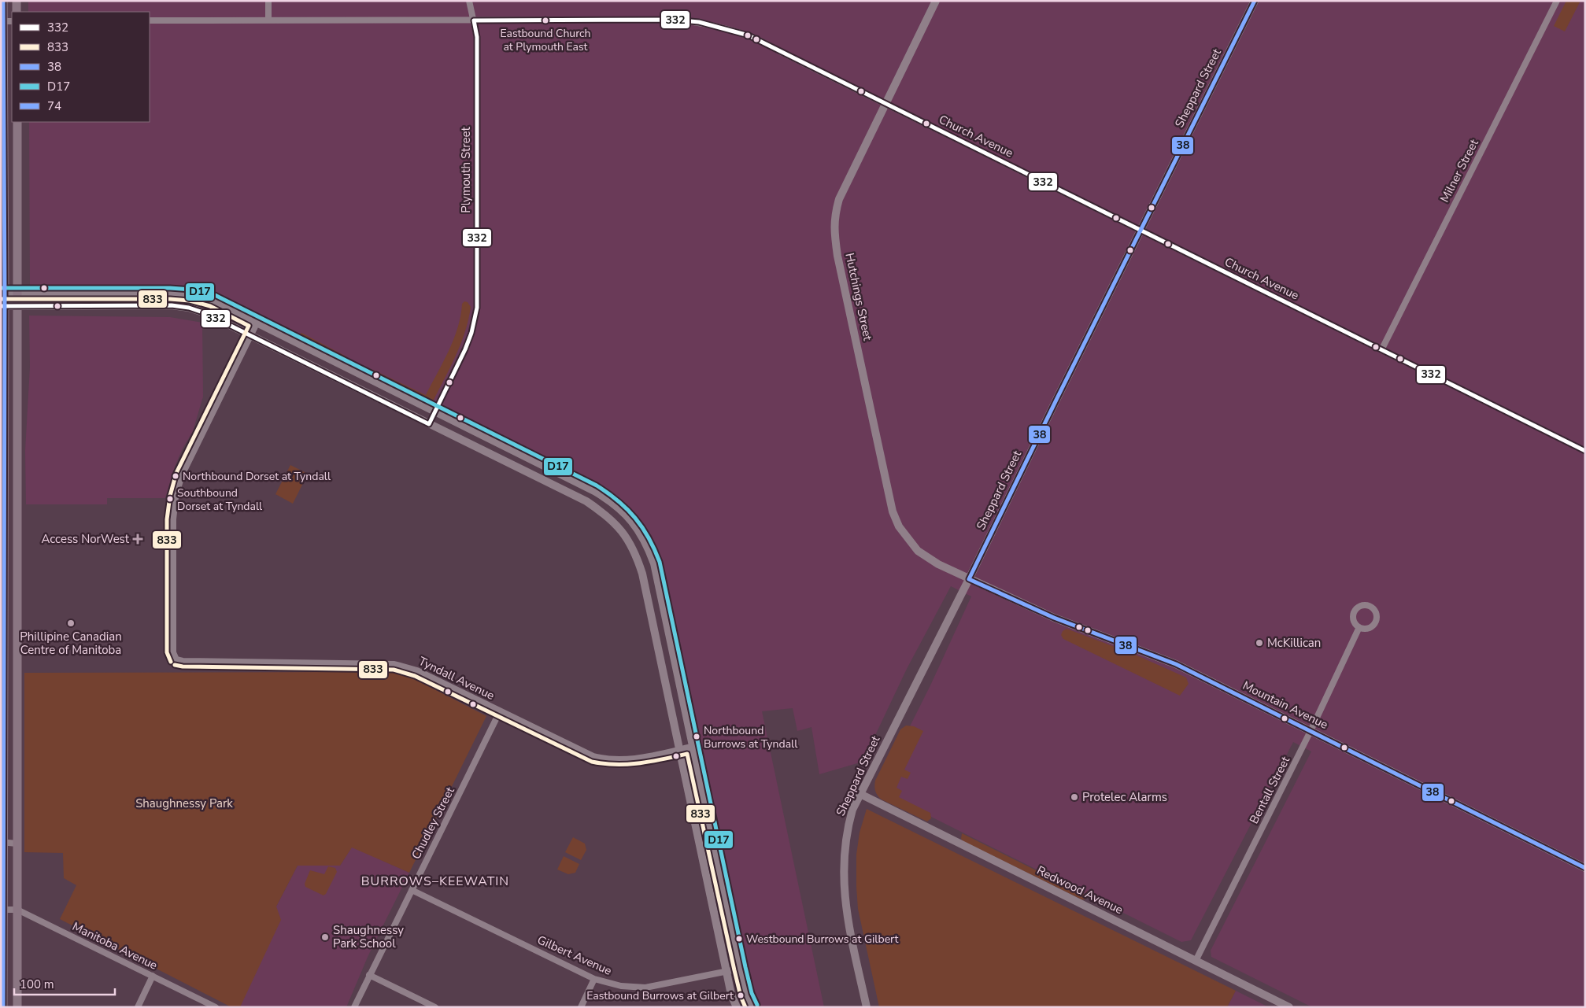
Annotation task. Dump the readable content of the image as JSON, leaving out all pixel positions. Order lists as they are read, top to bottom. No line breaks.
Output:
{"streets":{"street":["Sheppard Street","Church Avenue","Plymouth Street","Milner Street","Hutchings Street","Tyndall Avenue","Mountain Avenue","Bentall Street","Chudley Street","Redwood Avenue","Manitoba Avenue","Gilbert Avenue"]},"crossings":[["Sheppard Street","Church Avenue"],["Sheppard Street","Hutchings Street"],["Sheppard Street","Mountain Avenue"],["Sheppard Street","Redwood Avenue"],["Church Avenue","Plymouth Street"],["Church Avenue","Milner Street"],["Church Avenue","Hutchings Street"],["Hutchings Street","Mountain Avenue"],["Tyndall Avenue","Chudley Street"],["Mountain Avenue","Bentall Street"],["Bentall Street","Redwood Avenue"],["Chudley Street","Gilbert Avenue"]],"districts":["BURROWS–KEEWATIN"],"parks":["Shaughnessy Park"],"places":{"other":["Eastbound Church at Plymouth East","Northbound Dorset at Tyndall","Southbound Dorset at Tyndall","Phillipine Canadian Centre of Manitoba","McKillican","Northbound Burrows at Tyndall","Protelec Alarms","Shaughnessy Park School","Westbound Burrows at Gilbert","Eastbound Burrows at Gilbert"],"health":["Access NorWest"]},"lines":["transit line 38","transit line 74","transit line 332","transit line D17","transit line 833"],"legend":["332","833","38","D17","74"],"scale_bar":"100 m"}
